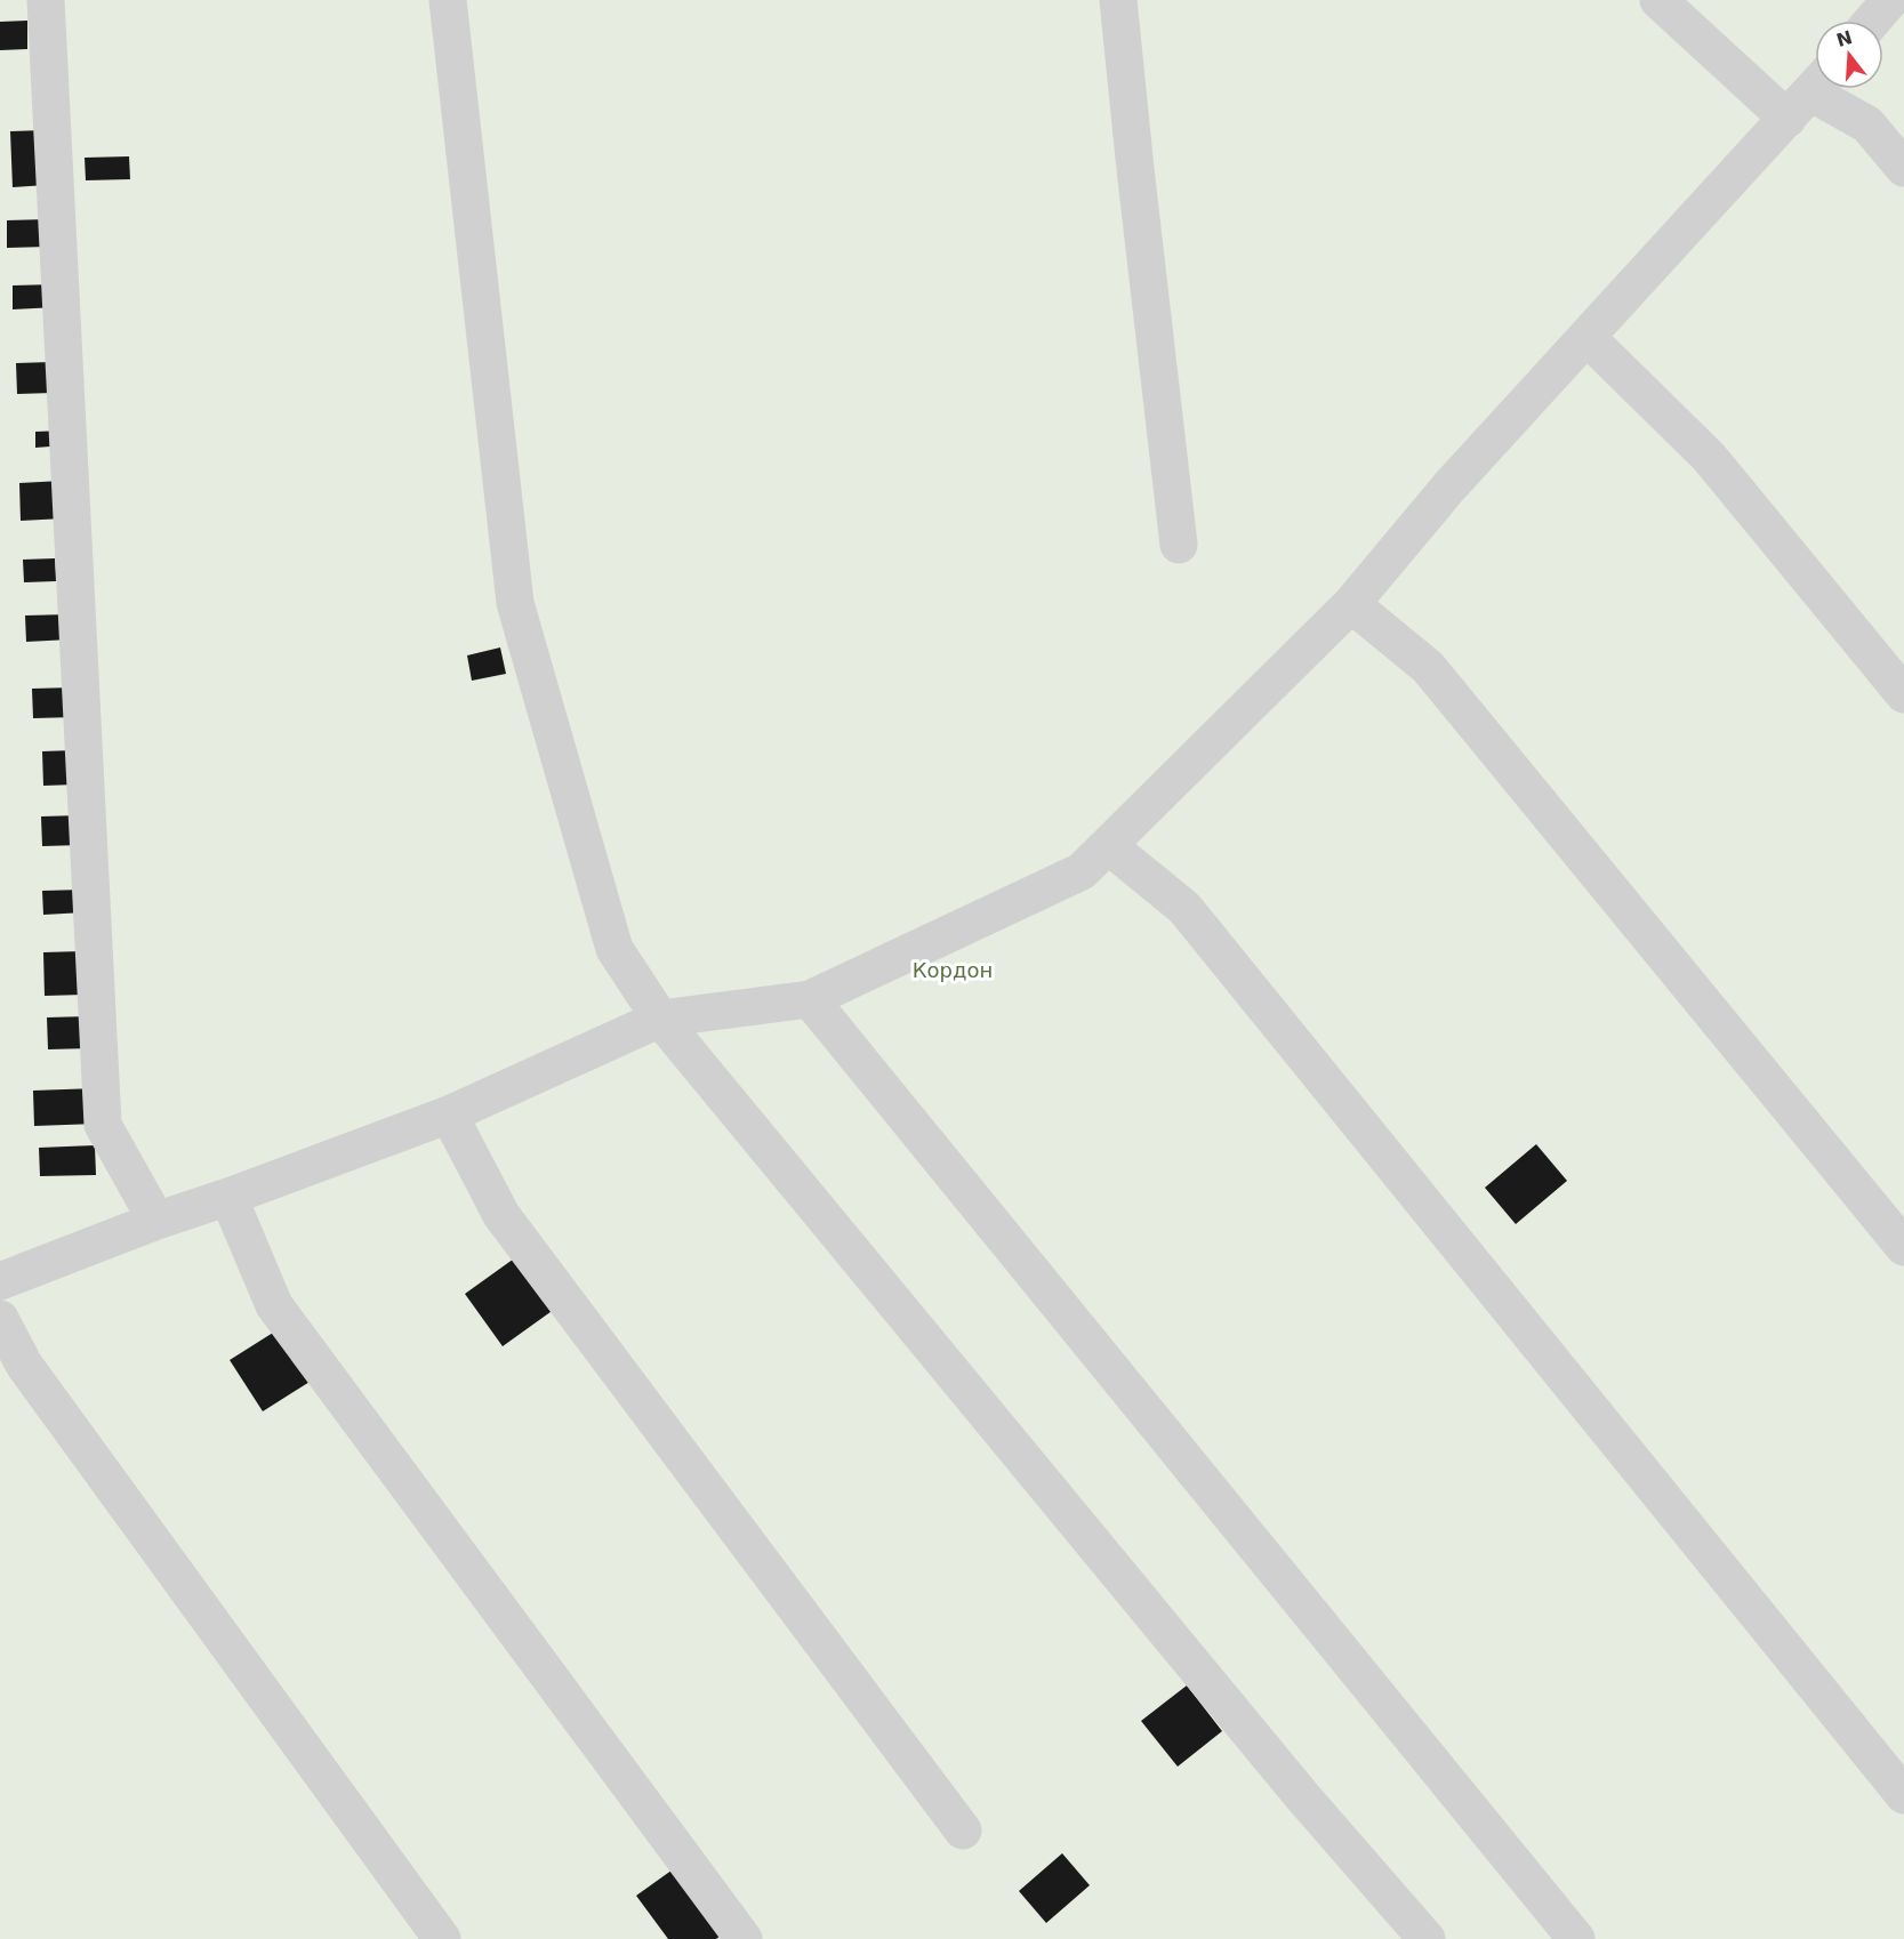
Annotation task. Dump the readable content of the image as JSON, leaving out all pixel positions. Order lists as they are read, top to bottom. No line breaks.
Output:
{"parks":["Кордон"],"north":"top"}
